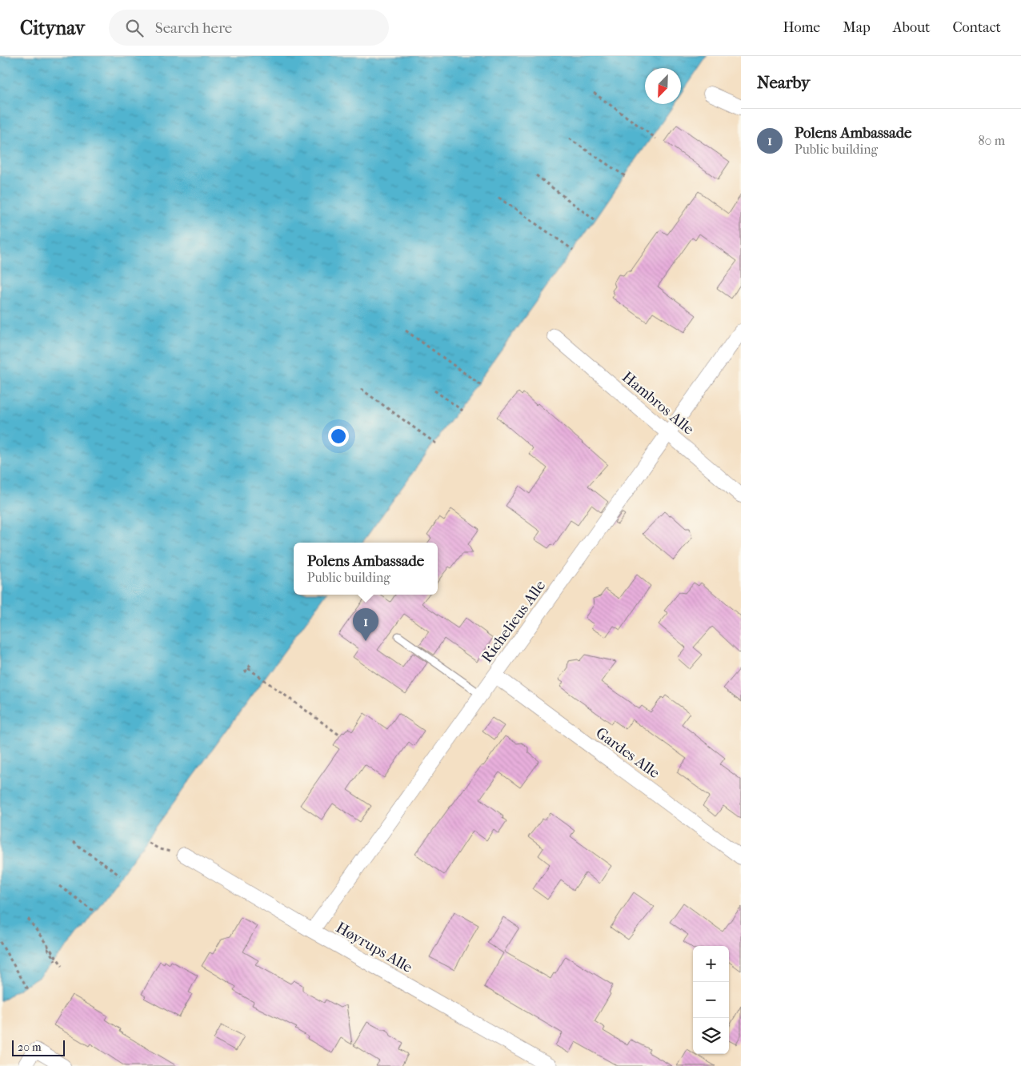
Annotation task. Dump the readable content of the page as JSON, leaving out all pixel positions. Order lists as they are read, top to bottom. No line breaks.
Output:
{"streets":{"street":["Hambros Alle","Richelieus Alle","Gardes Alle","Høyrups Alle"]},"crossings":[["Hambros Alle","Richelieus Alle"],["Richelieus Alle","Gardes Alle"],["Richelieus Alle","Høyrups Alle"]],"scale_bar":"20 m","north":"bottom left","page":{"header":"Citynav","search":"Search here","nav":["Home","Map","About","Contact"],"heading":"Nearby","list":[{"mark":"1","name":"Polens Ambassade","note":"Public building","value":"80 m"}],"popup":["Polens Ambassade","Public building"],"pins":"1","map_buttons":["+","−"],"scale":"20 m"}}
